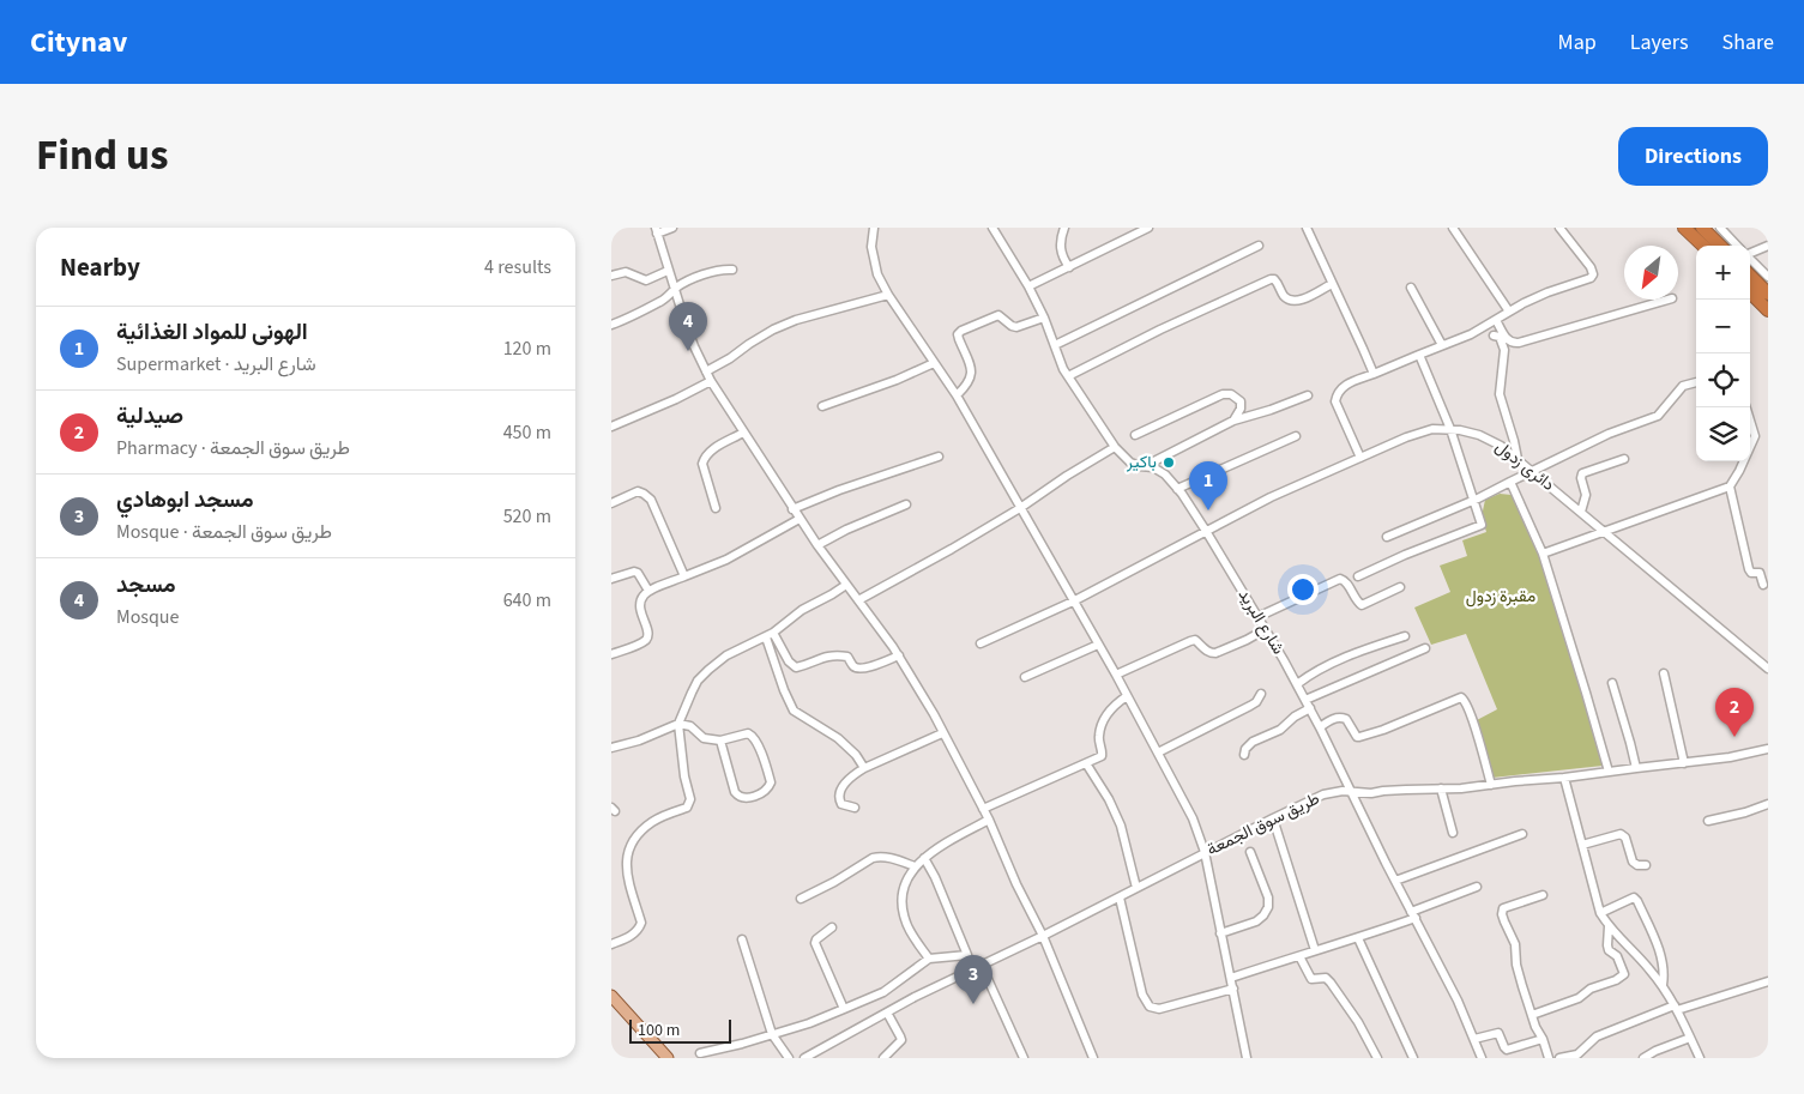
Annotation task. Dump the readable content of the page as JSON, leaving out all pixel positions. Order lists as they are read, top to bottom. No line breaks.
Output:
{"streets":{"street":["دائرى زدول","شارع البريد","طريق سوق الجمعة"]},"crossings":[["دائرى زدول","شارع البريد"],["شارع البريد","طريق سوق الجمعة"]],"parks":["مقبرة زدول"],"places":["باكير"],"scale_bar":"100 m","north":"bottom left","page":{"header":"Citynav","nav":["Map","Layers","Share"],"title":"Find us","buttons":"Directions","heading":["Nearby","4 results"],"map_buttons":["+","−"],"pins":["4","1","2","3"],"list":[{"mark":"1","name":"الهونى للمواد الغذائية","note":"Supermarket · شارع البريد","value":"120 m"},{"mark":"2","name":"صيدلية","note":"Pharmacy · طريق سوق الجمعة","value":"450 m"},{"mark":"3","name":"مسجد ابوهادي","note":"Mosque · طريق سوق الجمعة","value":"520 m"},{"mark":"4","name":"مسجد","note":"Mosque","value":"640 m"}],"scale":"100 m"}}
